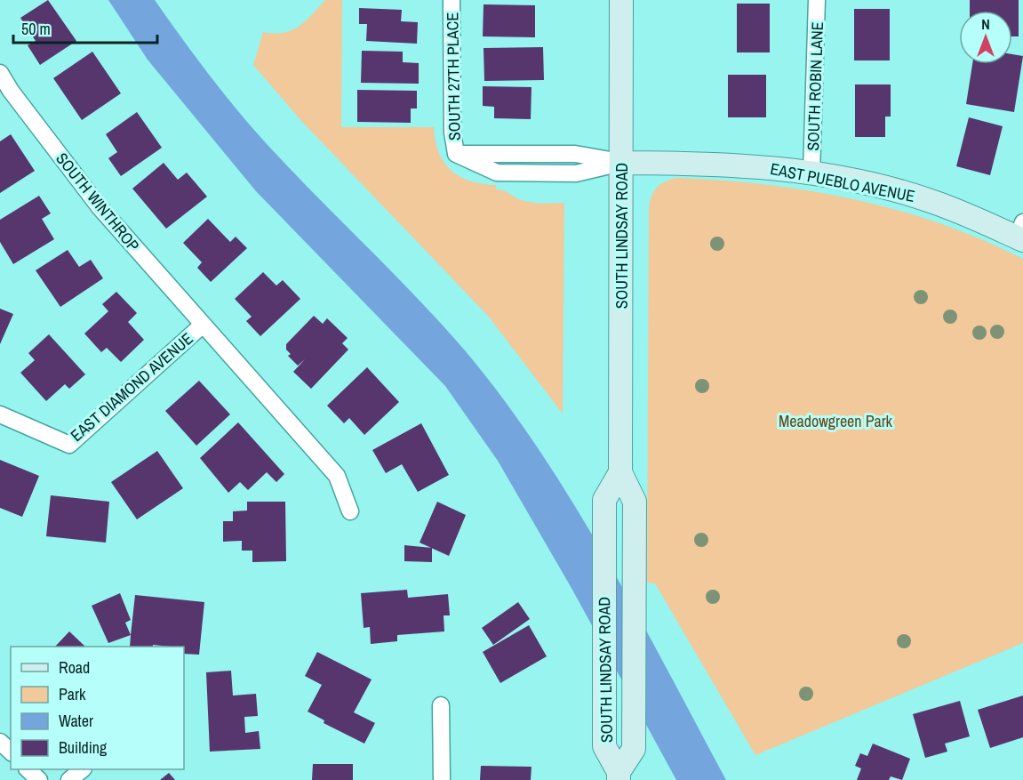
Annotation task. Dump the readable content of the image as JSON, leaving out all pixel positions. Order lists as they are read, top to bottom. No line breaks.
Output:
{"streets":{"main road":["EAST PUEBLO AVENUE","SOUTH LINDSAY ROAD"],"street":["SOUTH 27TH PLACE","SOUTH ROBIN LANE","SOUTH WINTHROP","EAST DIAMOND AVENUE"]},"crossings":[["SOUTH 27TH PLACE","EAST PUEBLO AVENUE"],["SOUTH ROBIN LANE","EAST PUEBLO AVENUE"],["EAST PUEBLO AVENUE","SOUTH LINDSAY ROAD"],["SOUTH WINTHROP","EAST DIAMOND AVENUE"]],"parks":["Meadowgreen Park"],"legend":["Road","Park","Water","Building"],"scale_bar":"50 m","north":"top"}
